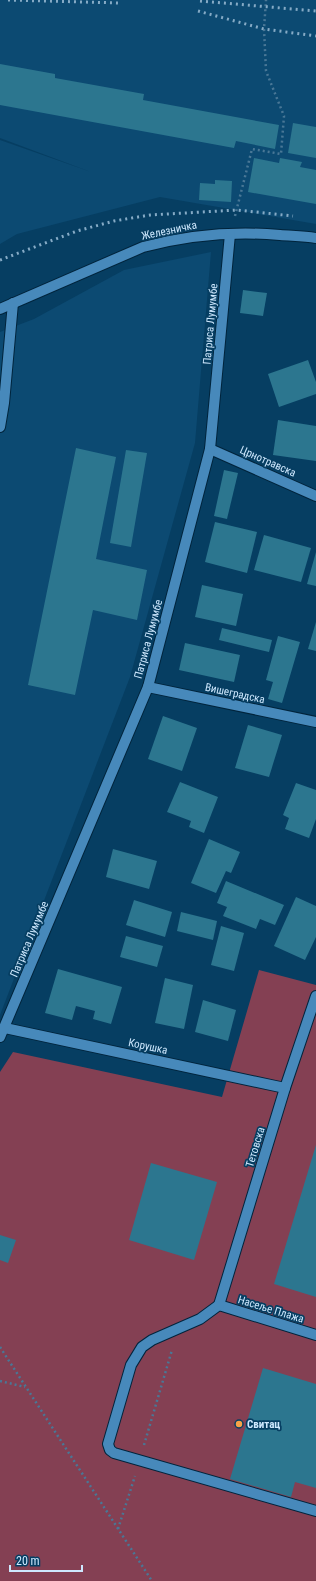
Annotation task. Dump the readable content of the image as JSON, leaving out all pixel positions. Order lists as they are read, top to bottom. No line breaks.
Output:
{"streets":{"street":["Железничка","Патриса Лумумбе","Црнотравска","Вишеградска","Корушка","Тетовска","Насеље Плажа"]},"crossings":[["Железничка","Патриса Лумумбе"],["Патриса Лумумбе","Црнотравска"],["Патриса Лумумбе","Вишеградска"],["Патриса Лумумбе","Корушка"],["Корушка","Тетовска"],["Тетовска","Насеље Плажа"]],"places":["Свитац"],"scale_bar":"20 m"}
